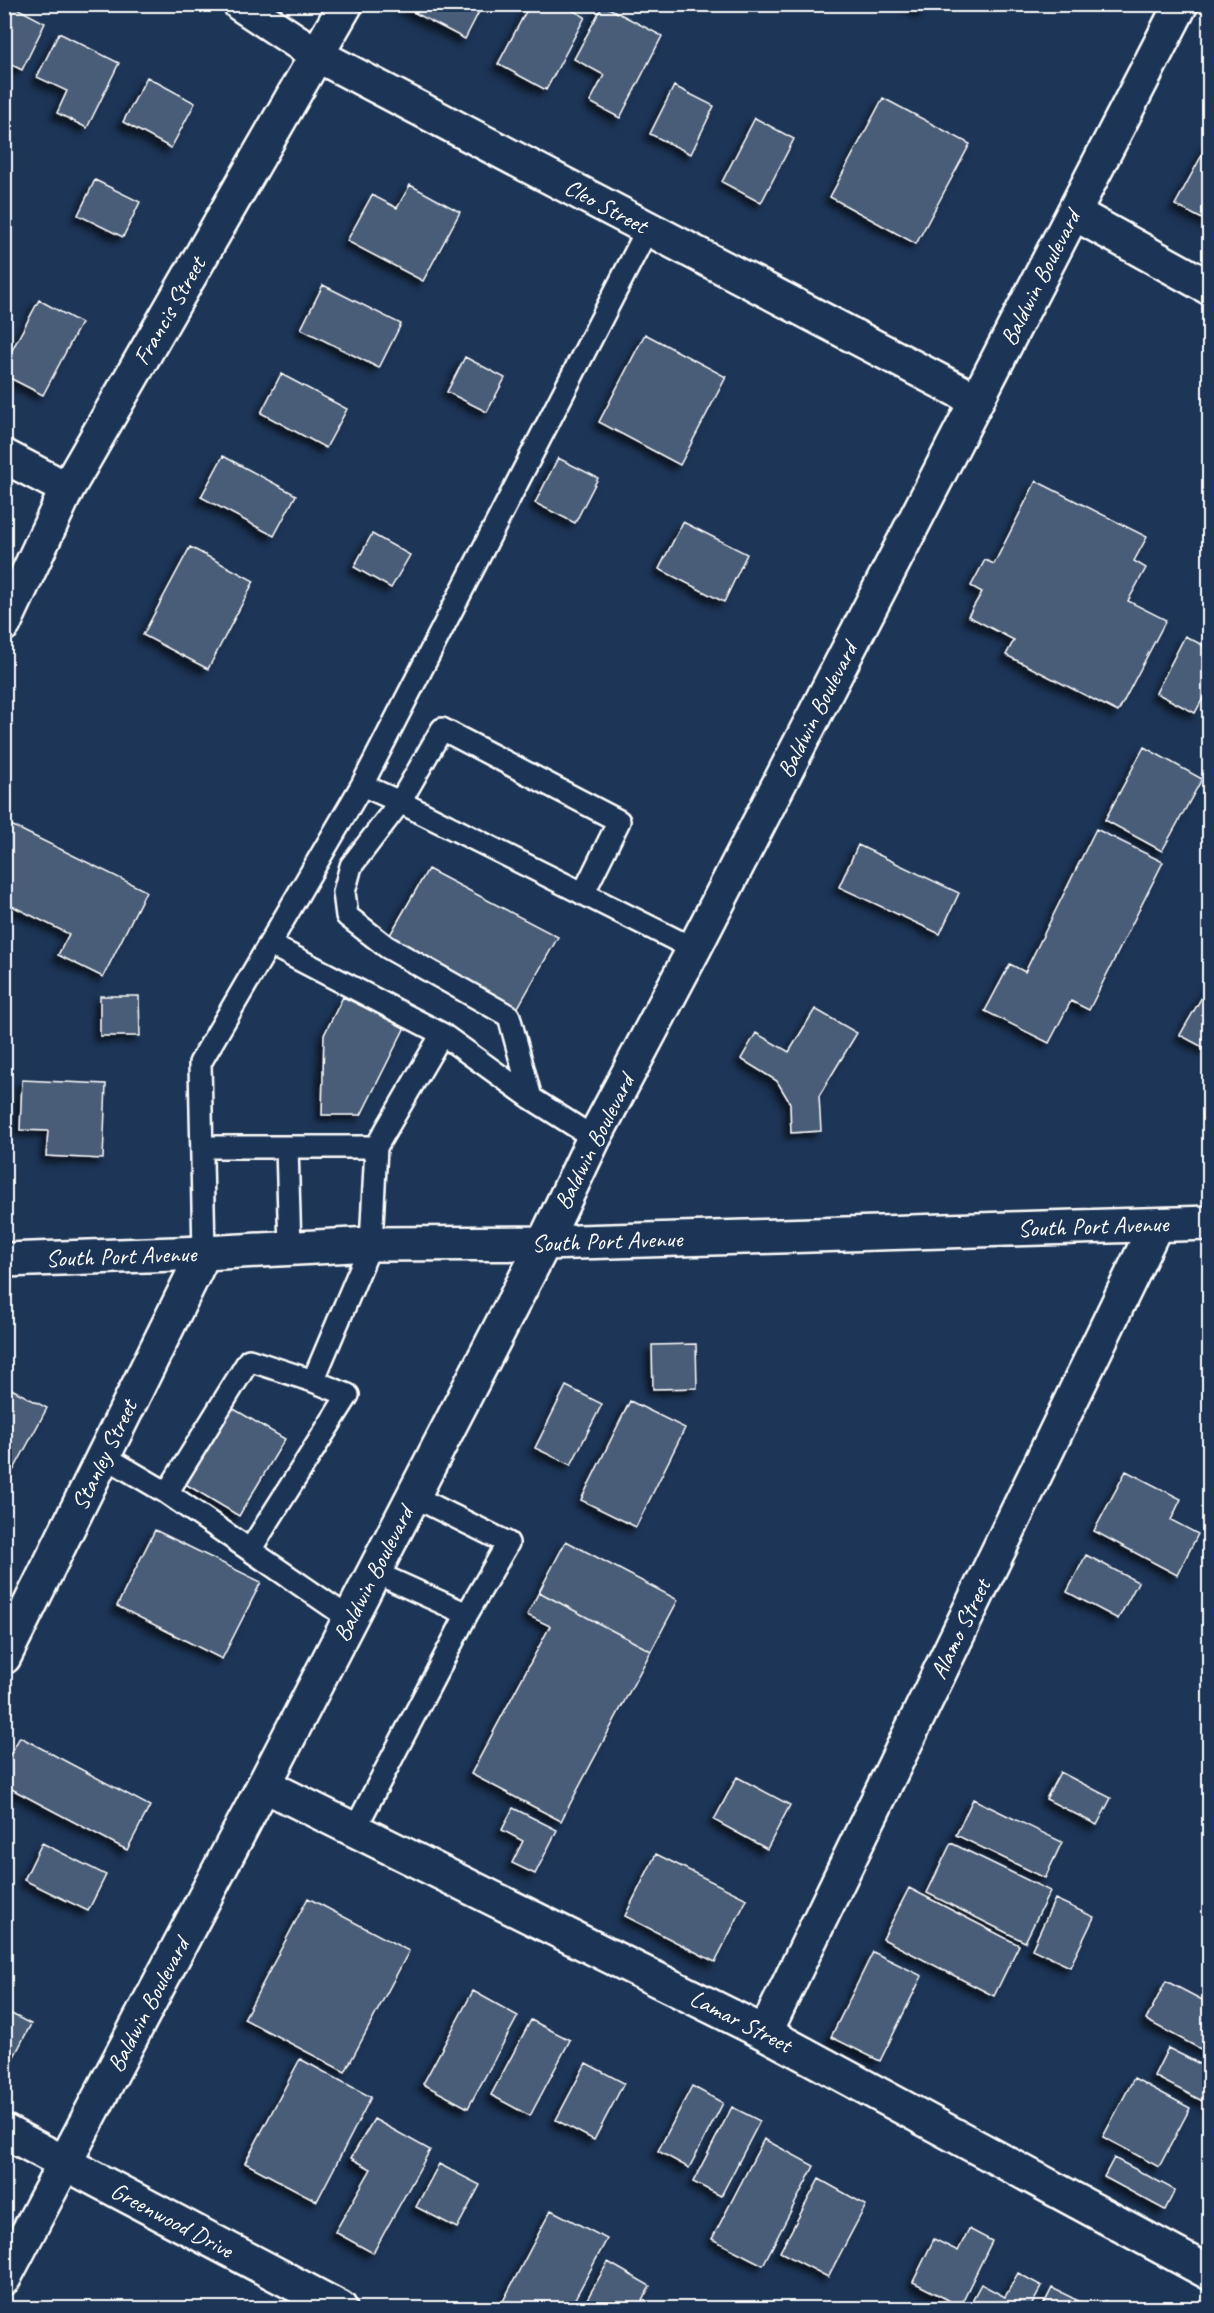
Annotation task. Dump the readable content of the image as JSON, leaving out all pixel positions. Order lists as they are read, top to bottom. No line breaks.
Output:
{"streets":{"street":["Cleo Street","Baldwin Boulevard","Francis Street","South Port Avenue","Stanley Street","Alamo Street","Lamar Street","Greenwood Drive"]},"crossings":[["Cleo Street","Baldwin Boulevard"],["Cleo Street","Francis Street"],["Baldwin Boulevard","South Port Avenue"],["Baldwin Boulevard","Lamar Street"],["Baldwin Boulevard","Greenwood Drive"],["South Port Avenue","Stanley Street"],["South Port Avenue","Alamo Street"],["Alamo Street","Lamar Street"]]}
